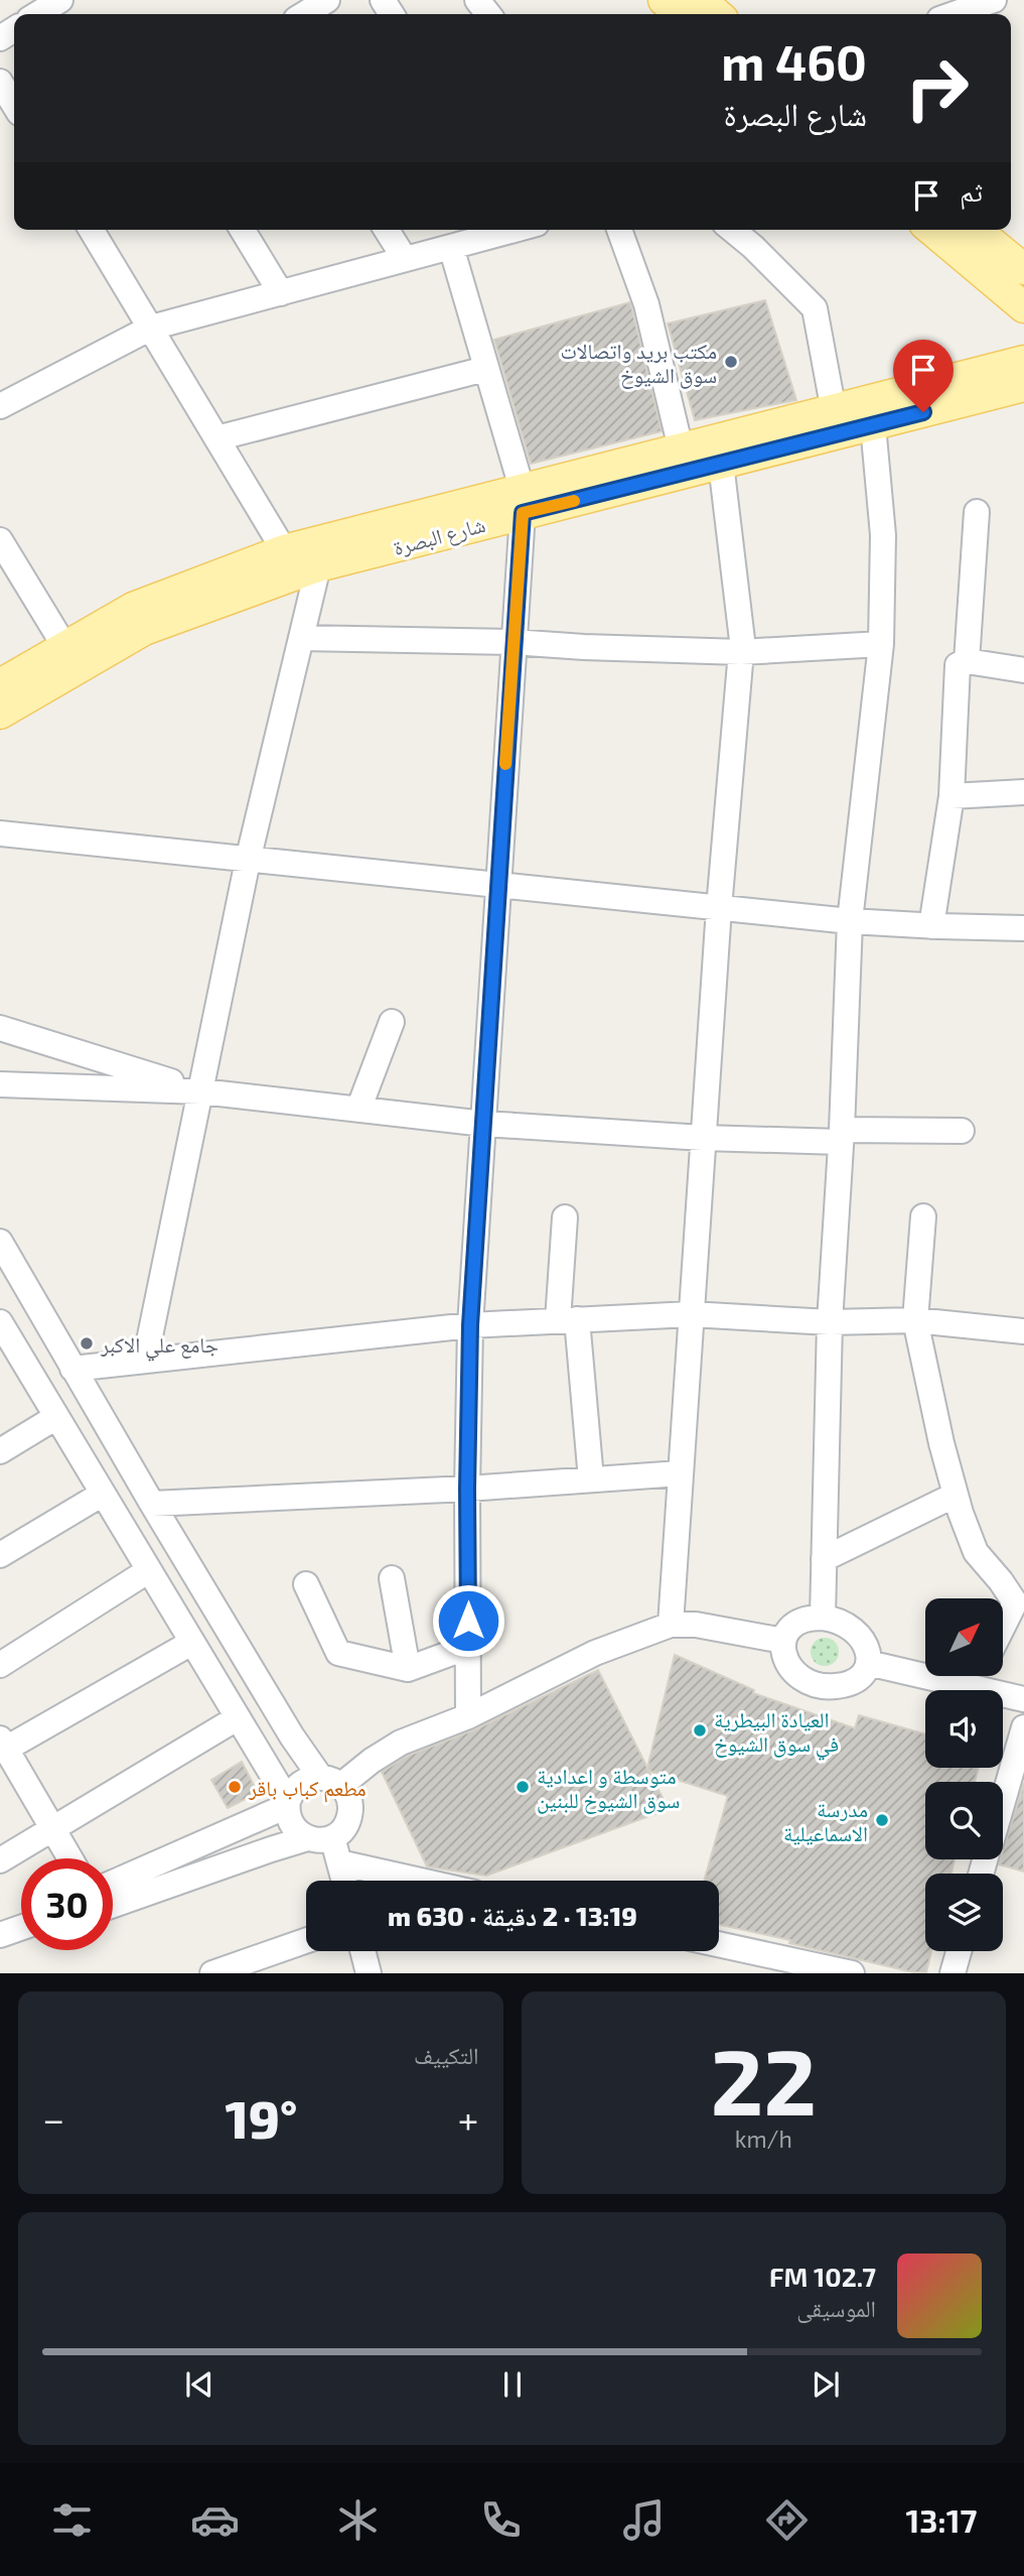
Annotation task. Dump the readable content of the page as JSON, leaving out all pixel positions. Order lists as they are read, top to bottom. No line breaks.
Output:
{"streets":{"main road":["شارع البصرة"]},"places":["مكتب بريد واتصالات سوق الشيوخ","جامع علي الاكبر","العيادة البيطرية في سوق الشيوخ","مطعم كباب باقر","متوسطة و اعدادية سوق الشيوخ للبنين","مدرسة الاسماعيلية"],"north":"top right","page":{"turn":["460 m","شارع البصرة"],"then":"ثم","limit":"30","trip":"13:19 · 2 دقيقة · 630 m","tile":[["22","km/h"],"التكييف"],"heat":["−","19°","+"],"song":["102.7 FM","الموسيقى"],"tabs":"13:17"}}
